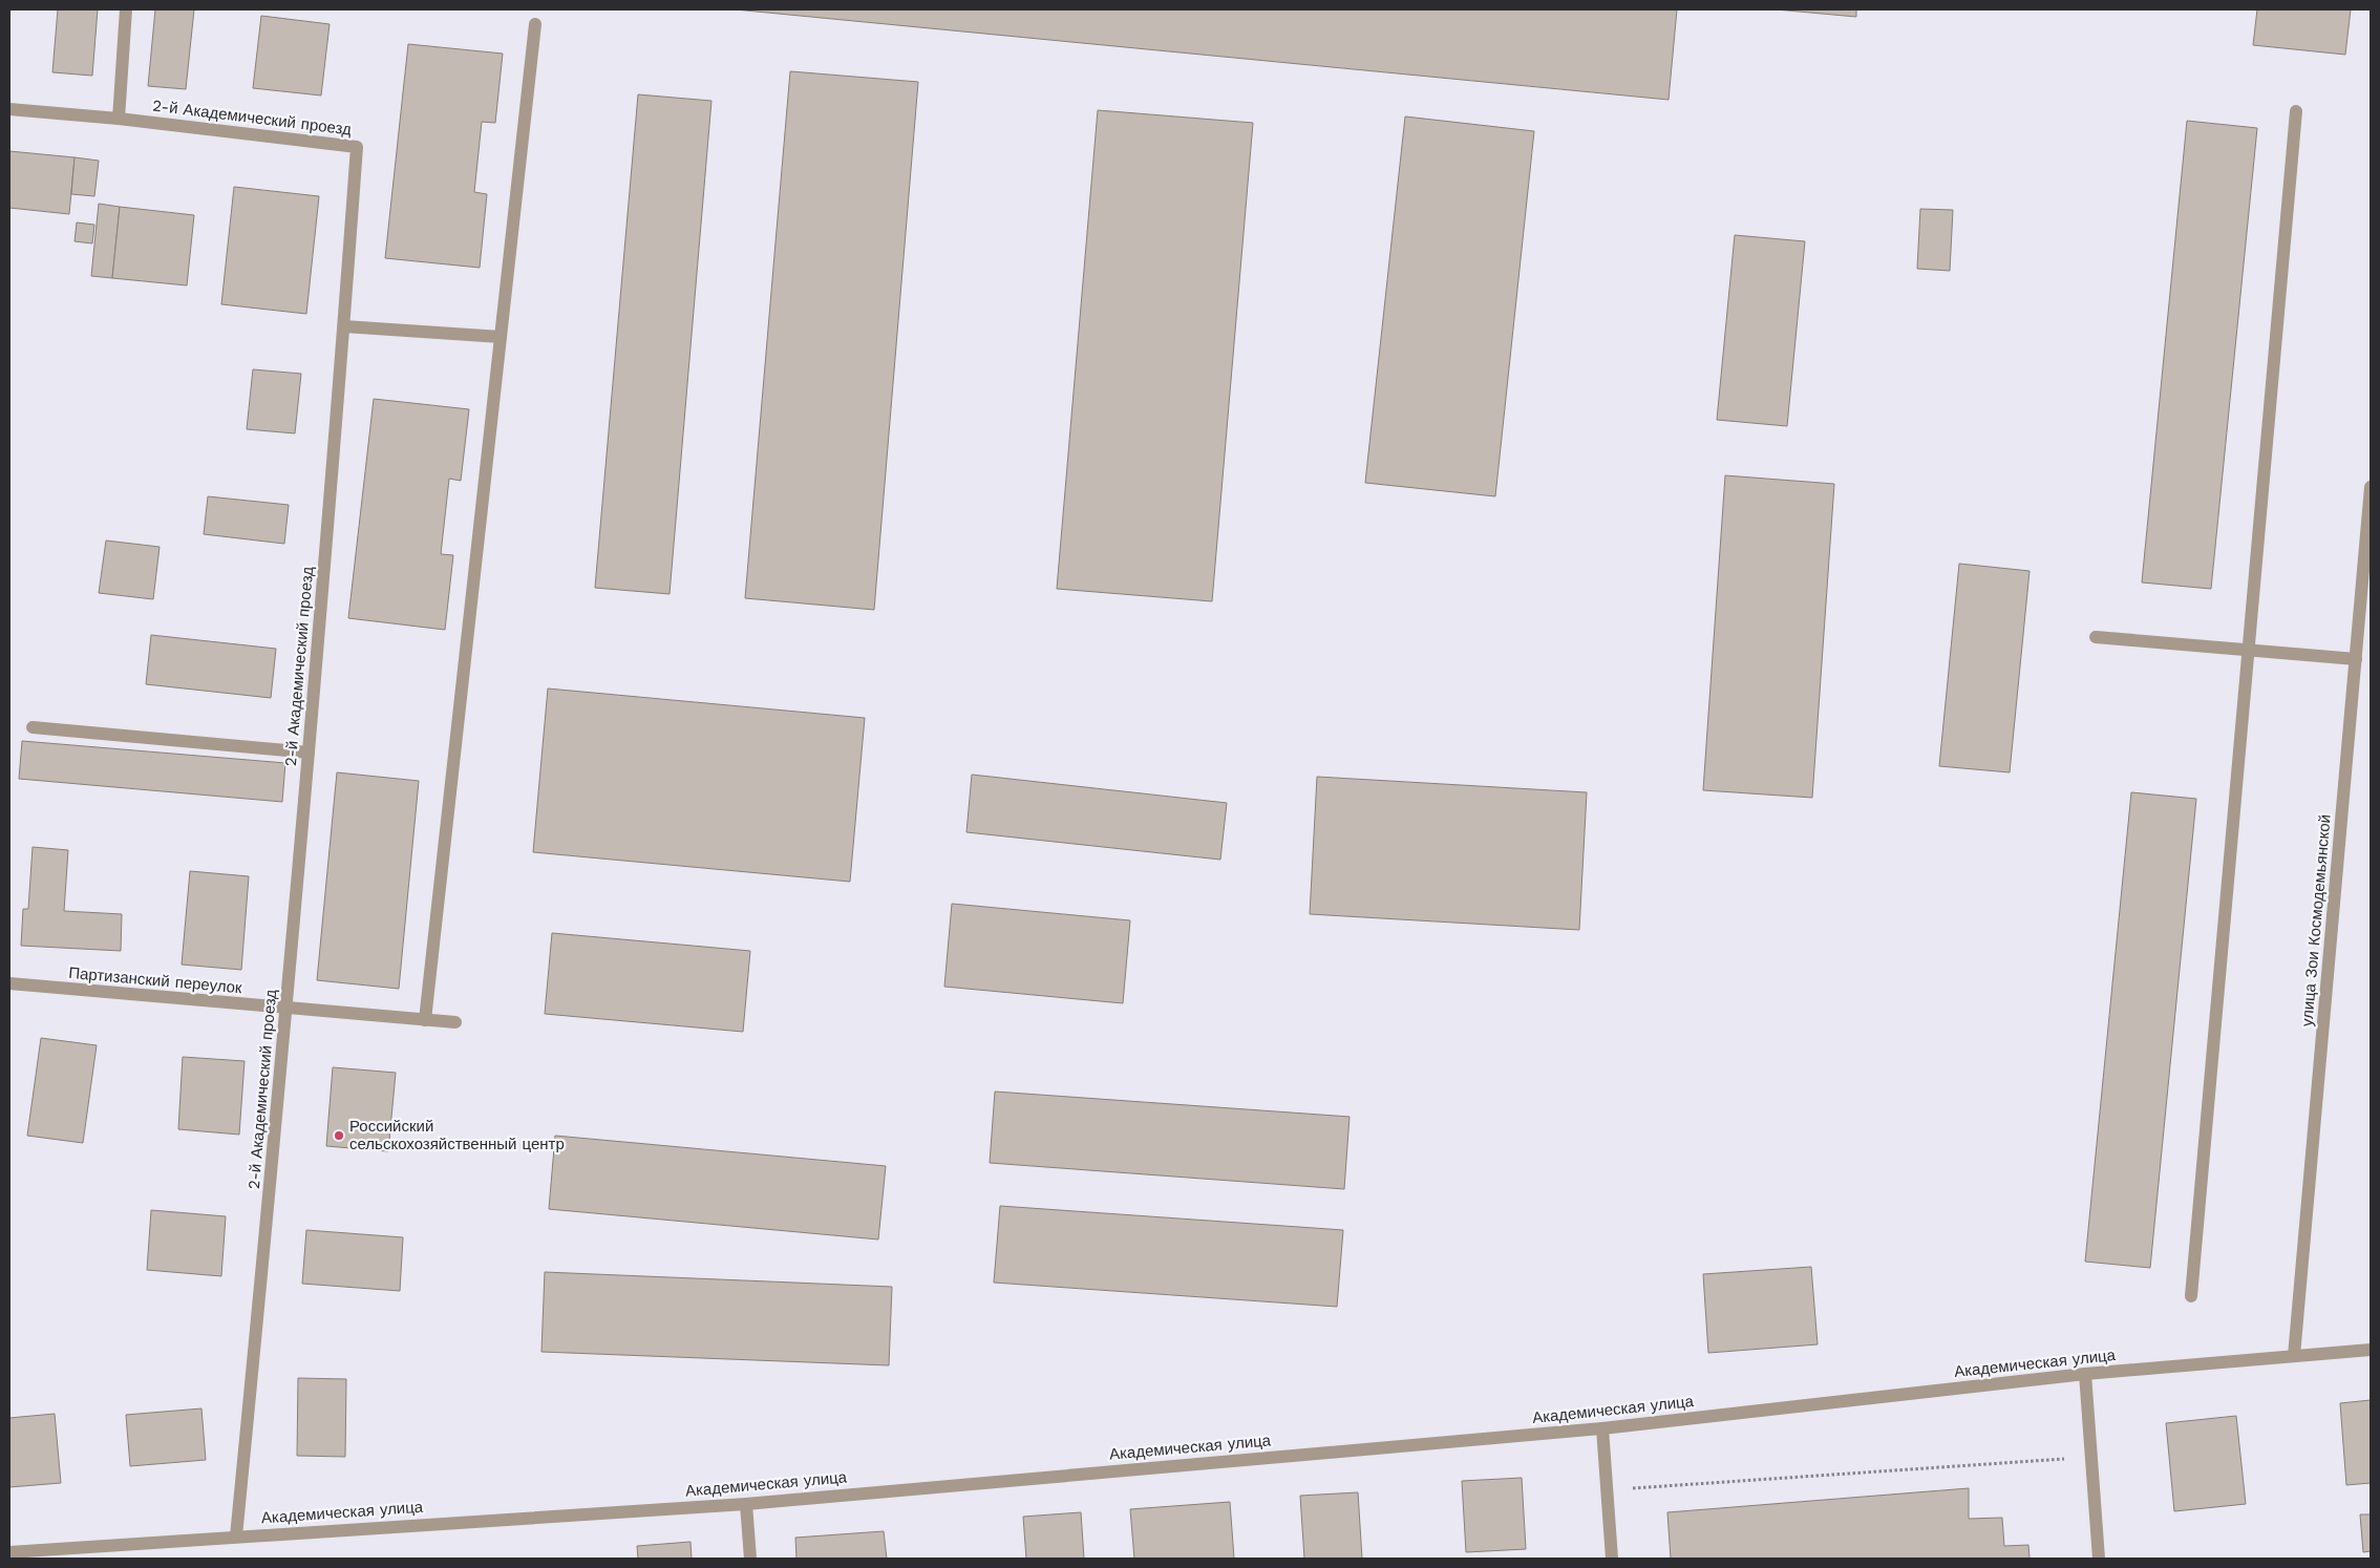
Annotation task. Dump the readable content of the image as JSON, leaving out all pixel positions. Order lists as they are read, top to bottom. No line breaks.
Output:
{"streets":{"street":["2-й Академический проезд","улица Зои Космодемьянской","Партизанский переулок","Академическая улица"]},"crossings":[["2-й Академический проезд","Партизанский переулок"],["2-й Академический проезд","Академическая улица"],["улица Зои Космодемьянской","Академическая улица"]],"places":["Российский сельскохозяйственный центр"]}
